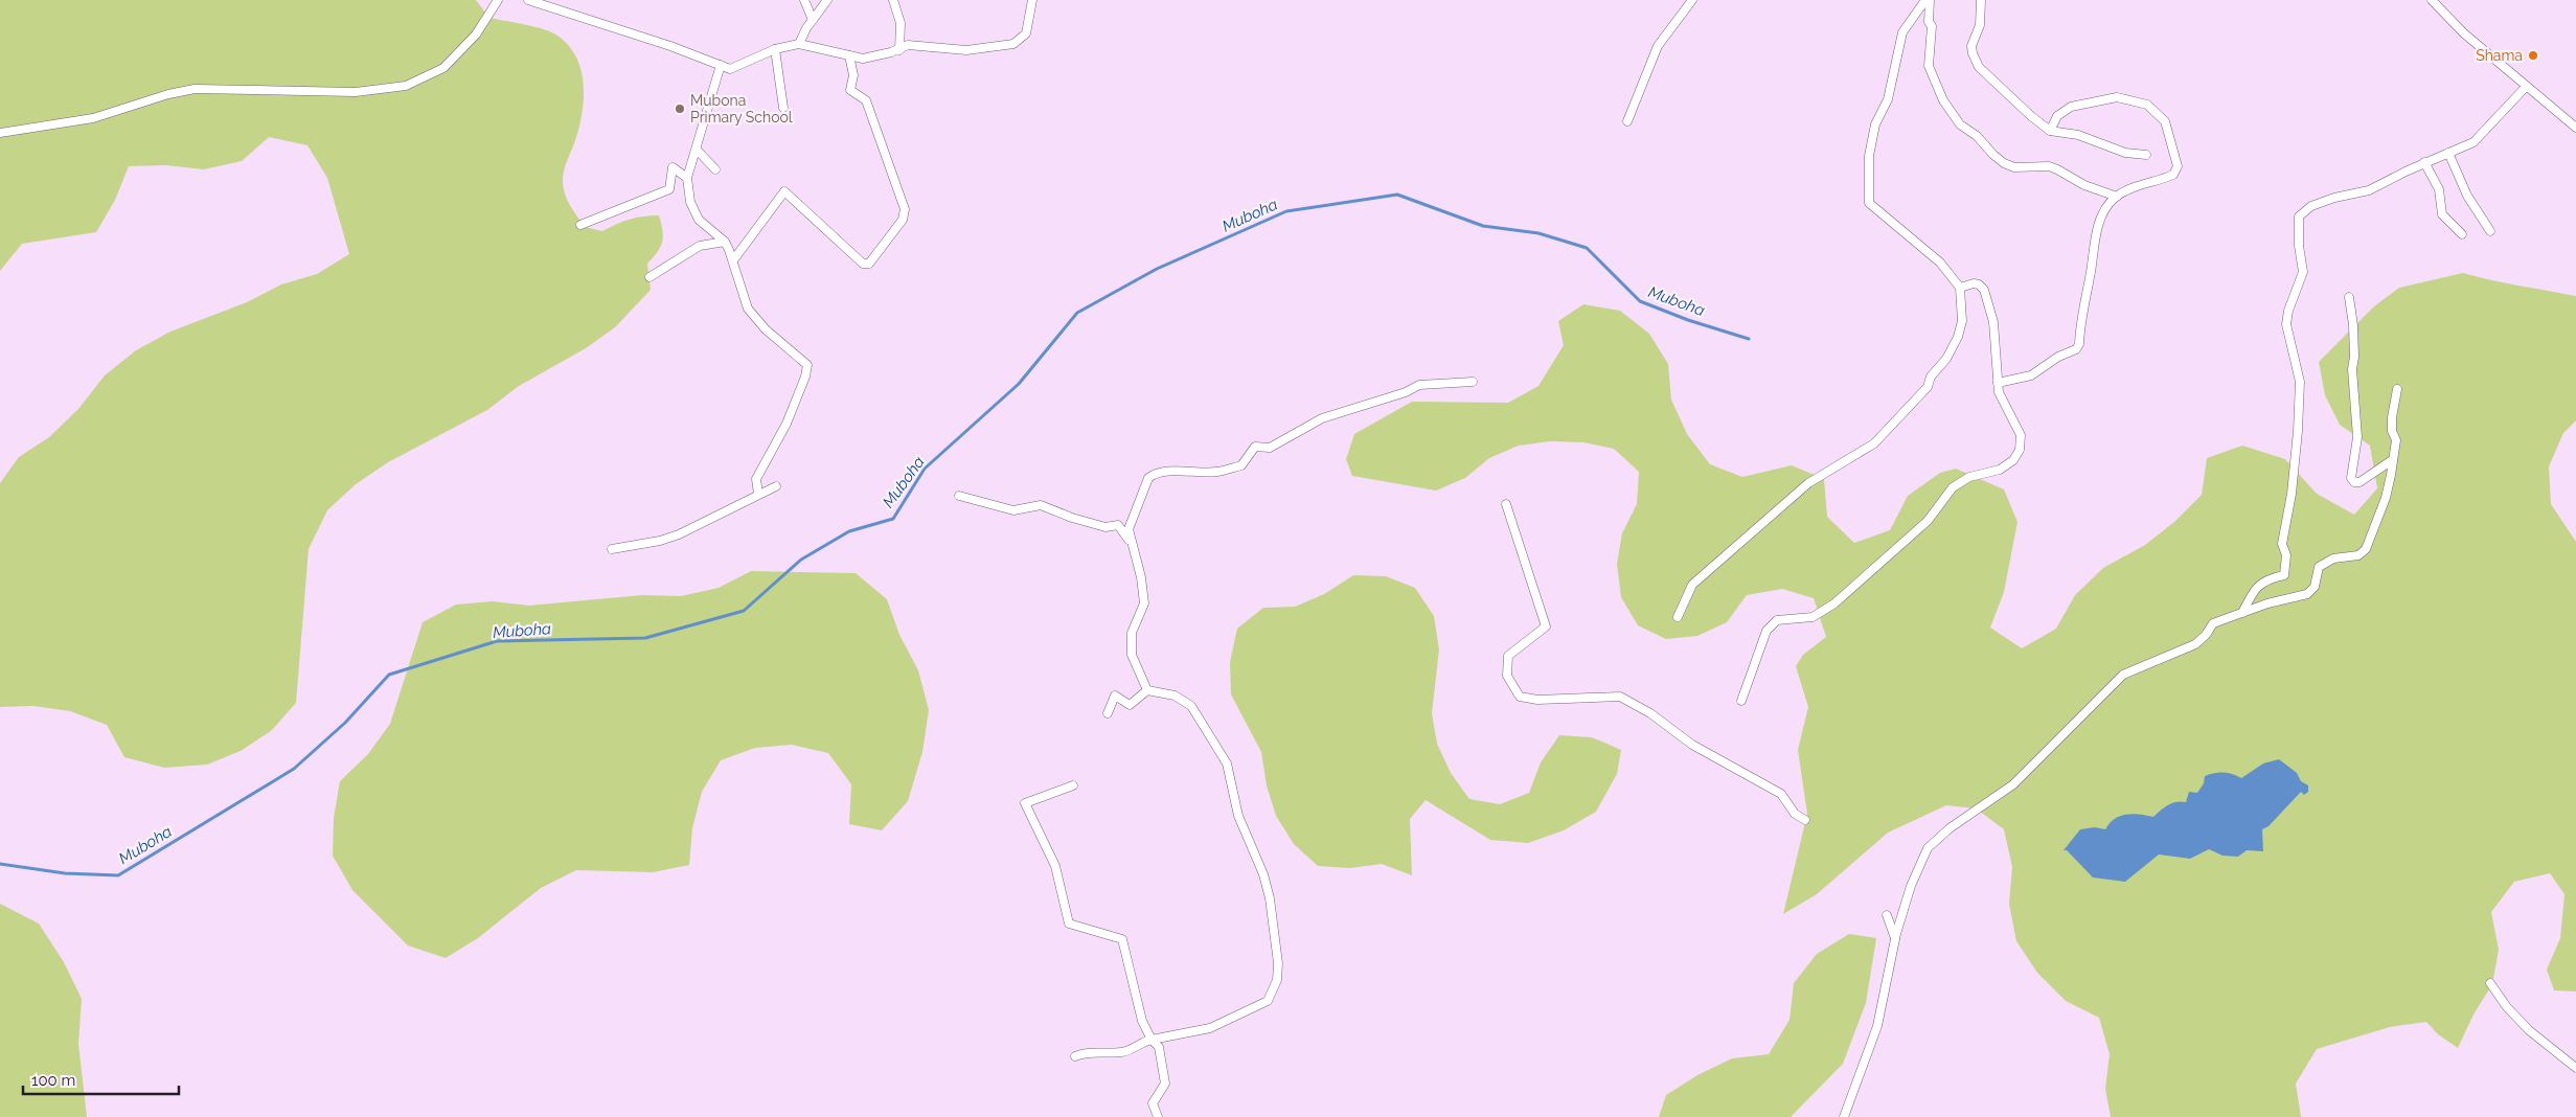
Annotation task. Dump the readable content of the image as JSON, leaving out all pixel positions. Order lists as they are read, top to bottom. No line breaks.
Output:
{"water":["Muboha"],"places":["Shama","Mubona Primary School"],"scale_bar":"100 m"}
